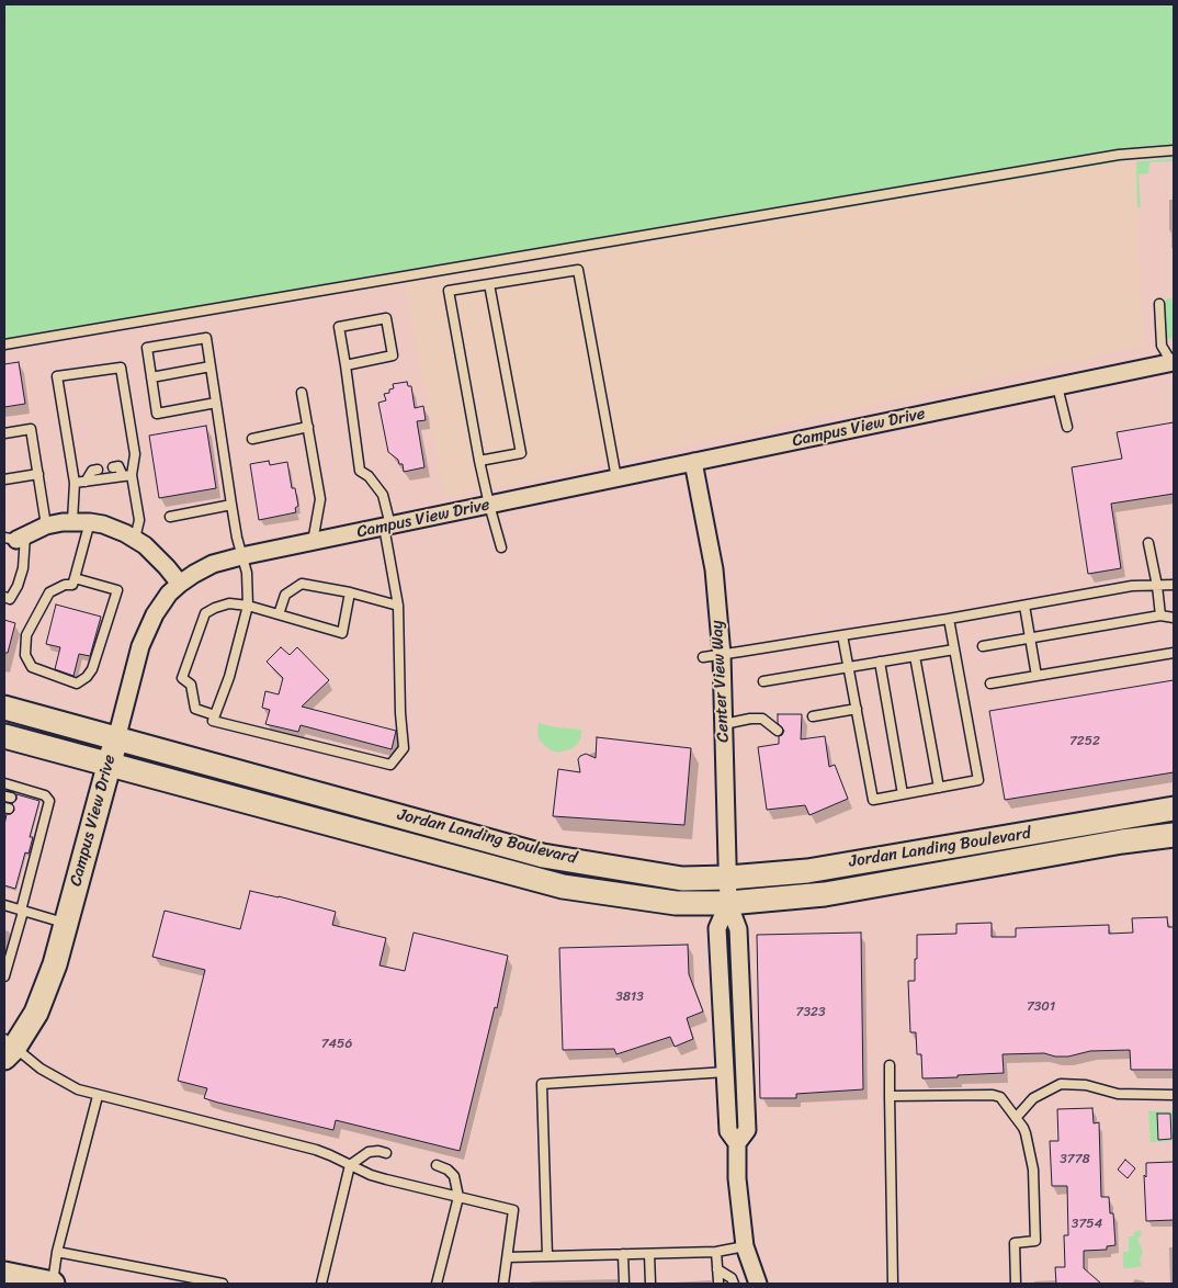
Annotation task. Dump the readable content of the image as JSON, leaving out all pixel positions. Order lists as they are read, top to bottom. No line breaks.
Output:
{"streets":{"main road":["Campus View Drive","Jordan Landing Boulevard"],"street":["Center View Way"]},"crossings":[["Campus View Drive","Center View Way"],["Campus View Drive","Jordan Landing Boulevard"],["Center View Way","Jordan Landing Boulevard"]],"house_numbers":["7252","3813","7301","7323","7456","3778","3754"]}
